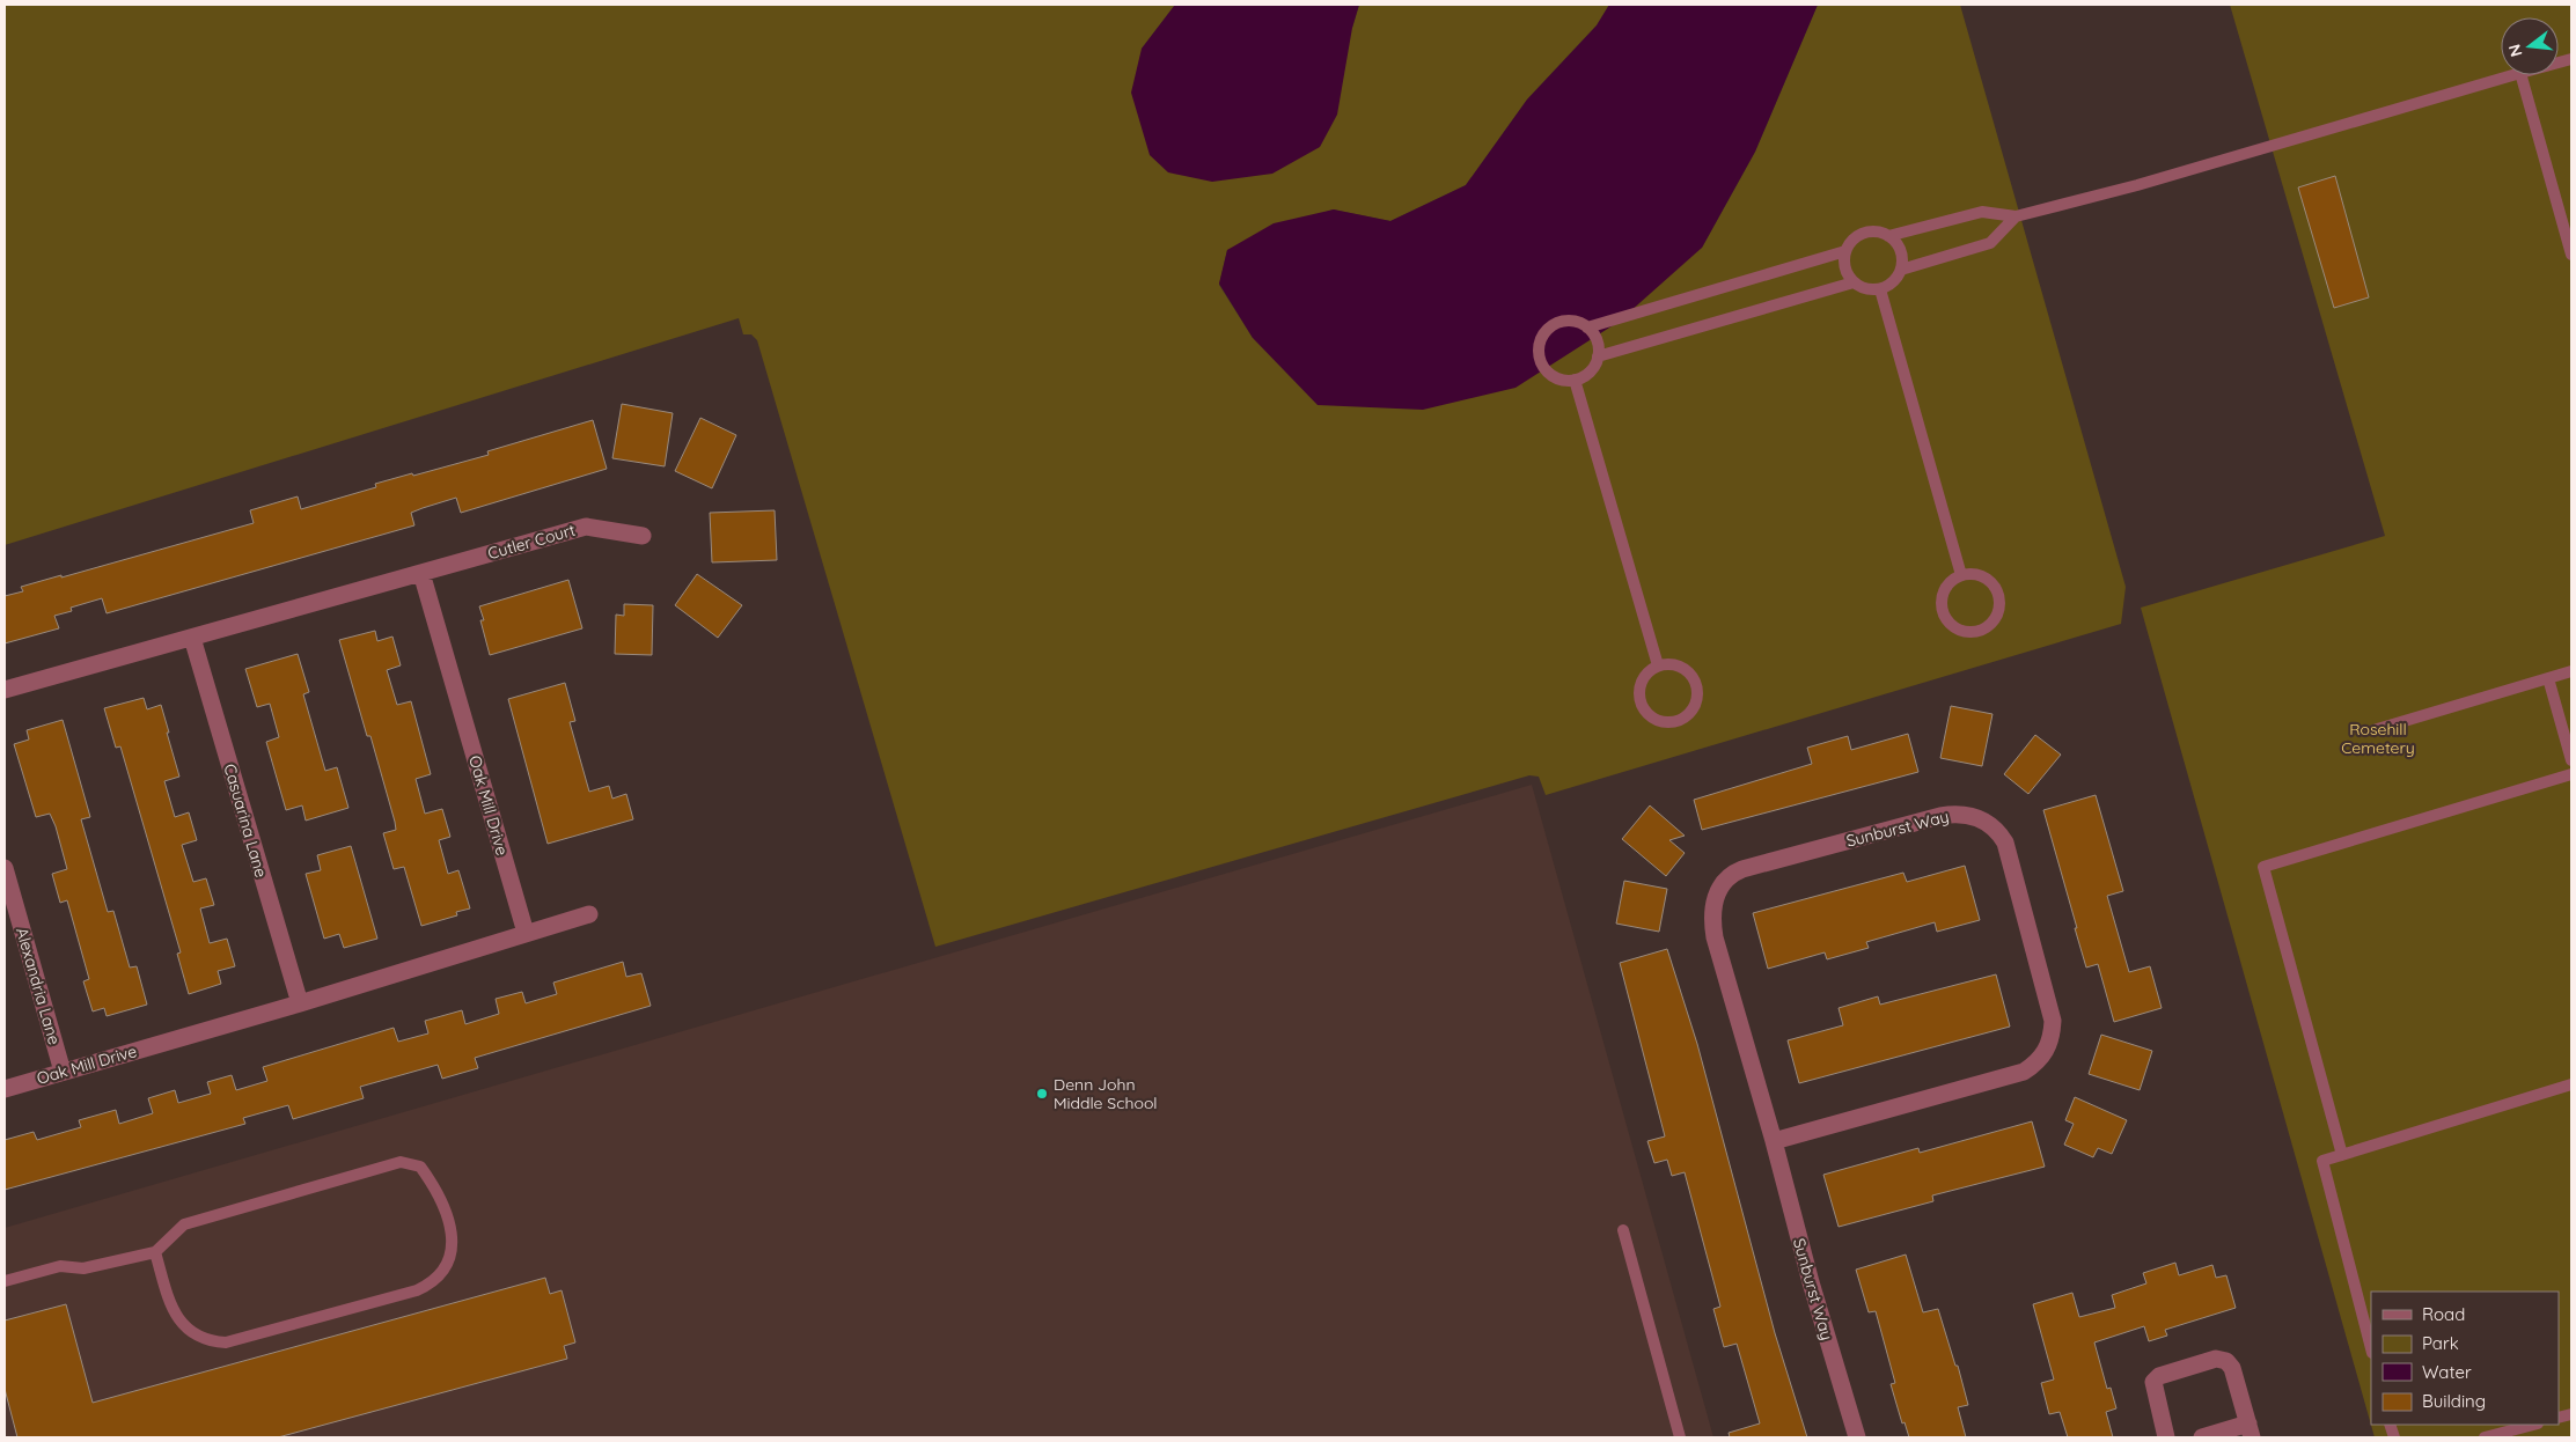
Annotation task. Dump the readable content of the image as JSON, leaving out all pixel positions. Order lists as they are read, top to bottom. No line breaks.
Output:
{"streets":{"street":["Cutler Court","Oak Mill Drive","Casuarina Lane","Sunburst Way","Alexandria Lane"]},"crossings":[["Cutler Court","Oak Mill Drive"],["Oak Mill Drive","Casuarina Lane"],["Oak Mill Drive","Alexandria Lane"]],"parks":["Rosehill Cemetery"],"places":["Denn John Middle School"],"legend":["Road","Park","Water","Building"],"north":"left"}
